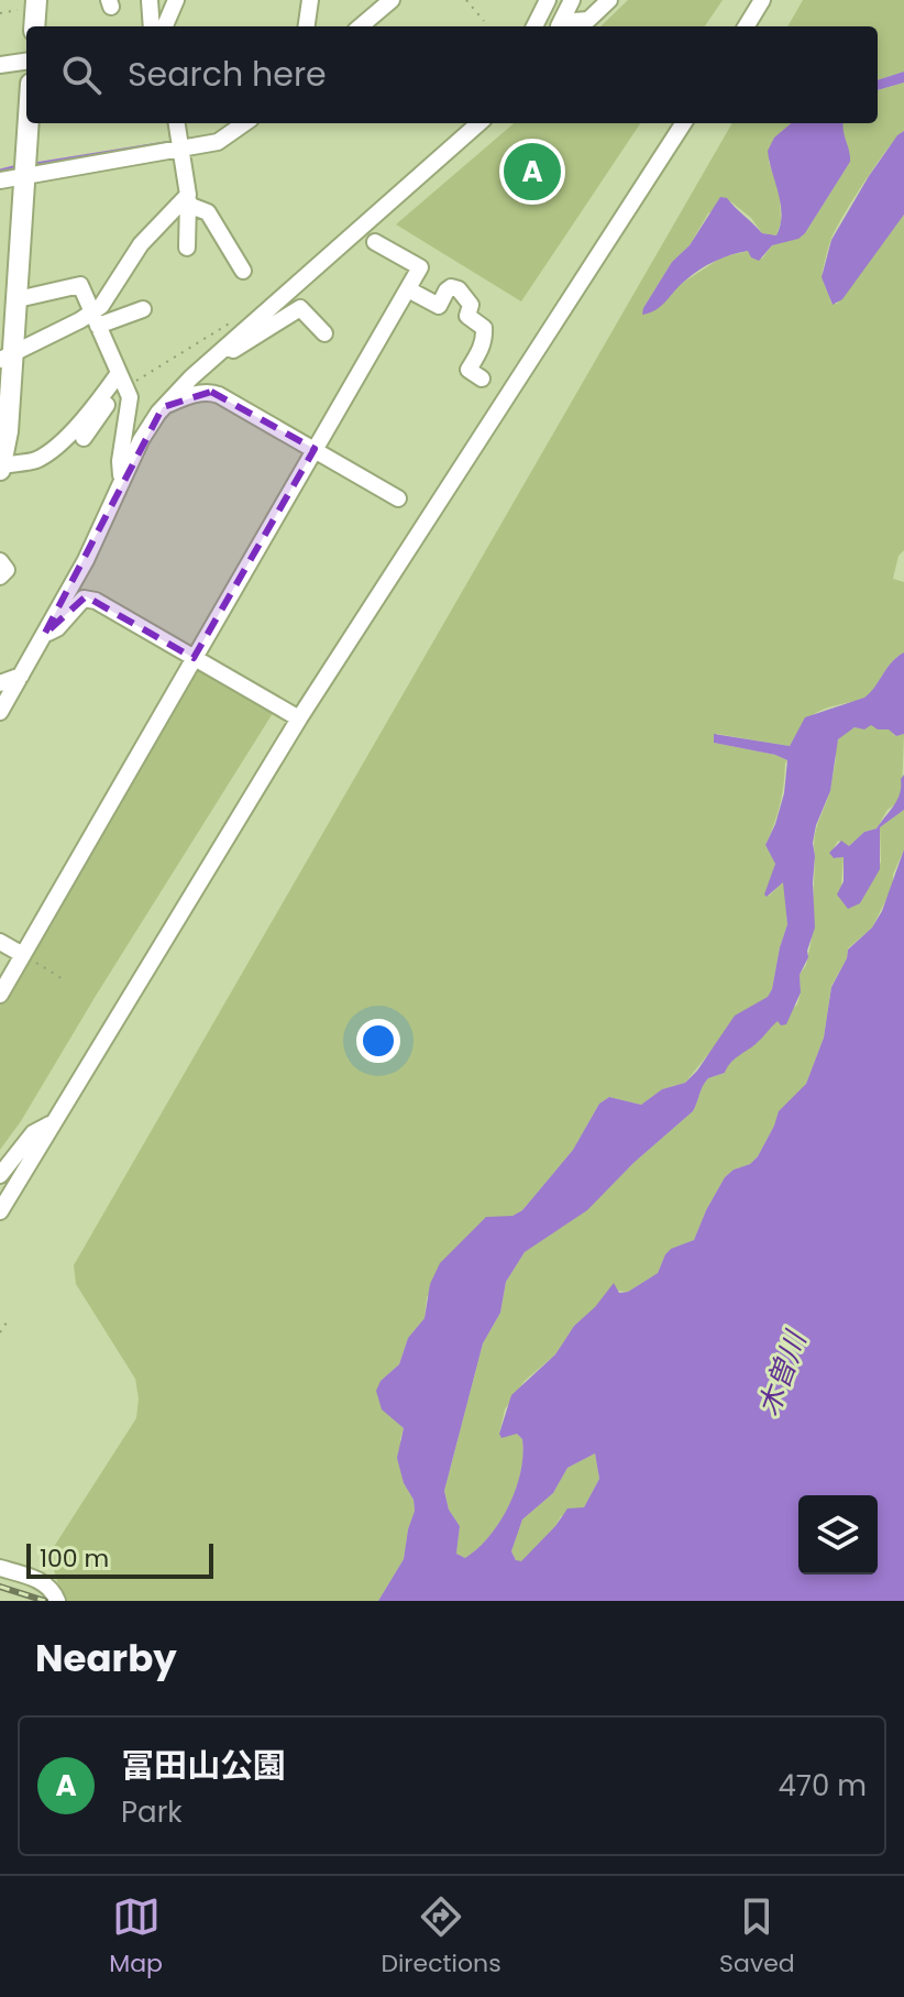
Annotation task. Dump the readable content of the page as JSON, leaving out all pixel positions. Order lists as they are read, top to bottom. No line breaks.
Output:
{"water":["木曽川"],"scale_bar":"100 m","page":{"search":"Search here","pins":"A","scale":"100 m","heading":"Nearby","list":[{"mark":"A","name":"冨田山公園","note":"Park","value":"470 m"}],"nav":["Map","Directions","Saved"]}}
